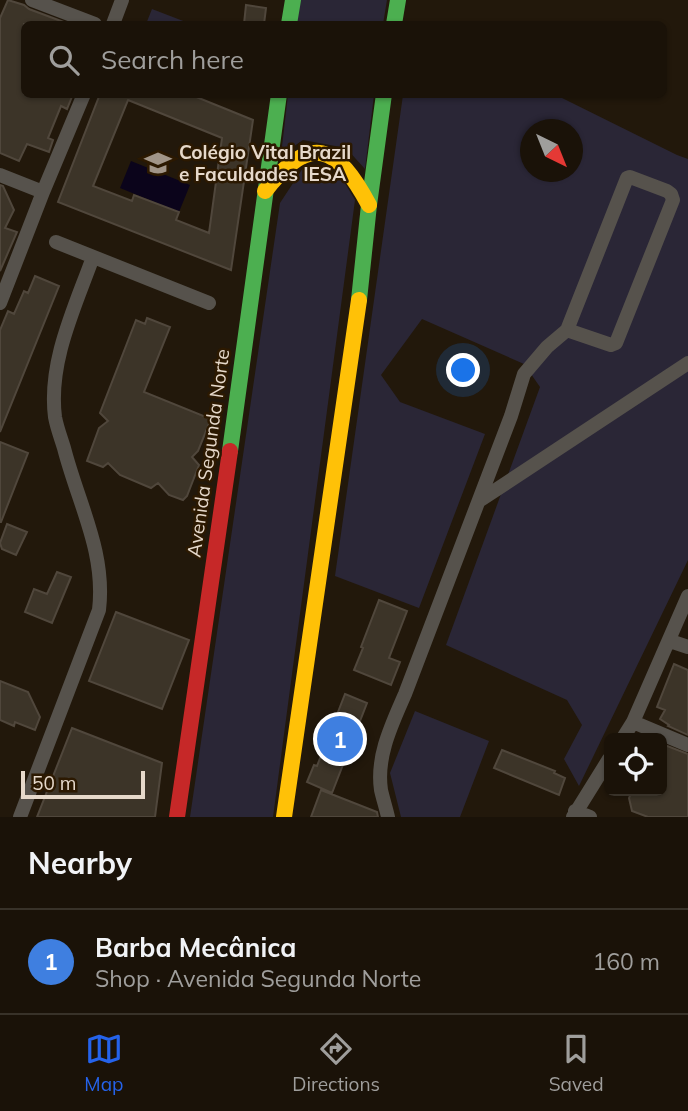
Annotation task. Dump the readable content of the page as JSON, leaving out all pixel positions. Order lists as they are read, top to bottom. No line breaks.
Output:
{"streets":{"main road":["Avenida Segunda Norte"]},"places":{"school or university":["Colégio Vital Brazil e Faculdades IESA"]},"scale_bar":"50 m","north":"bottom right","page":{"search":"Search here","pins":"1","scale":"50 m","heading":"Nearby","list":[{"mark":"1","name":"Barba Mecânica","note":"Shop · Avenida Segunda Norte","value":"160 m"}],"nav":["Map","Directions","Saved"]}}
